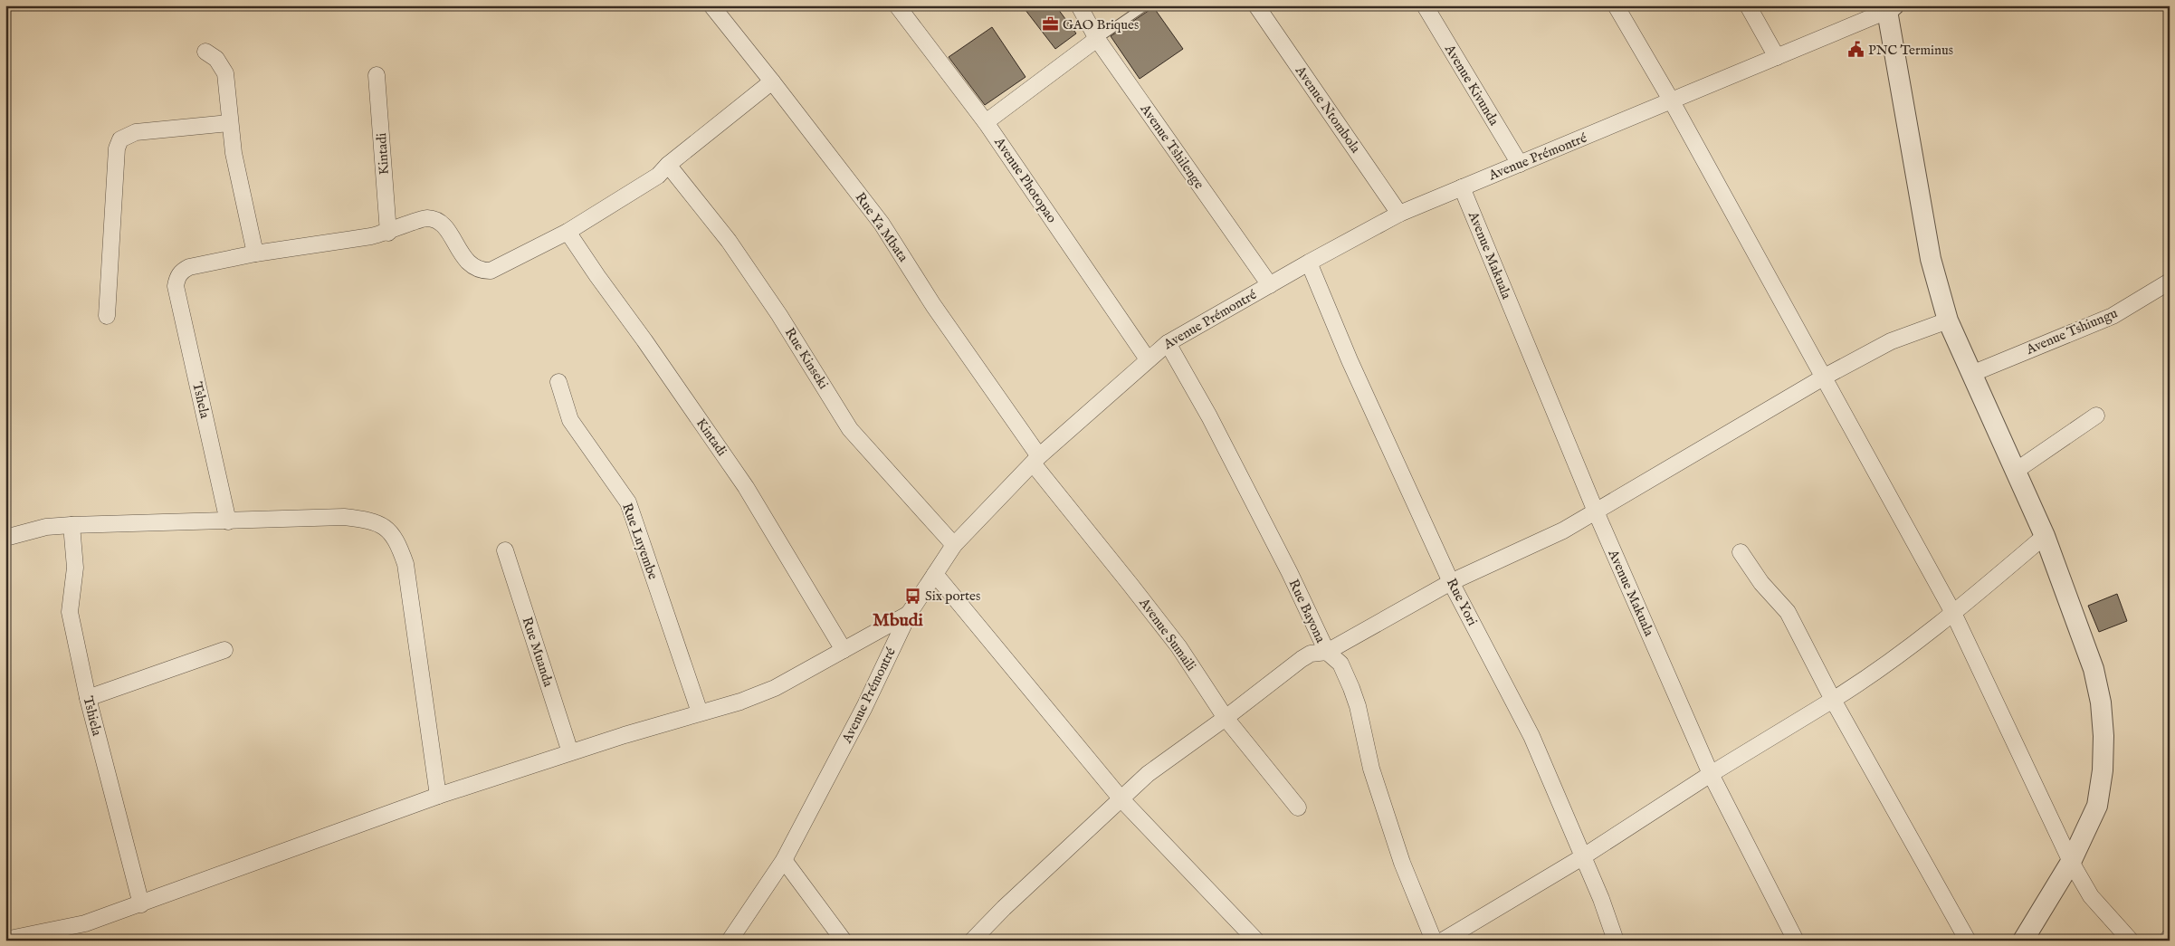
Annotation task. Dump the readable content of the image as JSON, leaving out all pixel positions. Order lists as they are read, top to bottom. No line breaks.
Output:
{"streets":{"street":["Avenue Kivunda","Avenue Ntombola","Avenue Tshilenge","Kintadi","Avenue Prémontré","Avenue Photopao","Rue Ya Mbata","Avenue Makuala","Avenue Tshiungu","Rue Kinseki","Tshela","Rue Luyembe","Rue Yori","Rue Bayona","Avenue Sumaili","Rue Muanda","Tshiela"]},"crossings":[["Avenue Kivunda","Avenue Prémontré"],["Avenue Ntombola","Avenue Prémontré"],["Avenue Tshilenge","Avenue Prémontré"],["Avenue Prémontré","Avenue Photopao"],["Avenue Prémontré","Rue Ya Mbata"],["Avenue Prémontré","Avenue Makuala"],["Avenue Prémontré","Rue Kinseki"],["Avenue Prémontré","Rue Yori"],["Avenue Prémontré","Rue Bayona"],["Avenue Prémontré","Avenue Sumaili"],["Rue Ya Mbata","Avenue Sumaili"]],"districts":["Mbudi"],"places":{"office":["GAO Briques"],"public building":["PNC Terminus"],"bus stop":["Six portes"]}}
